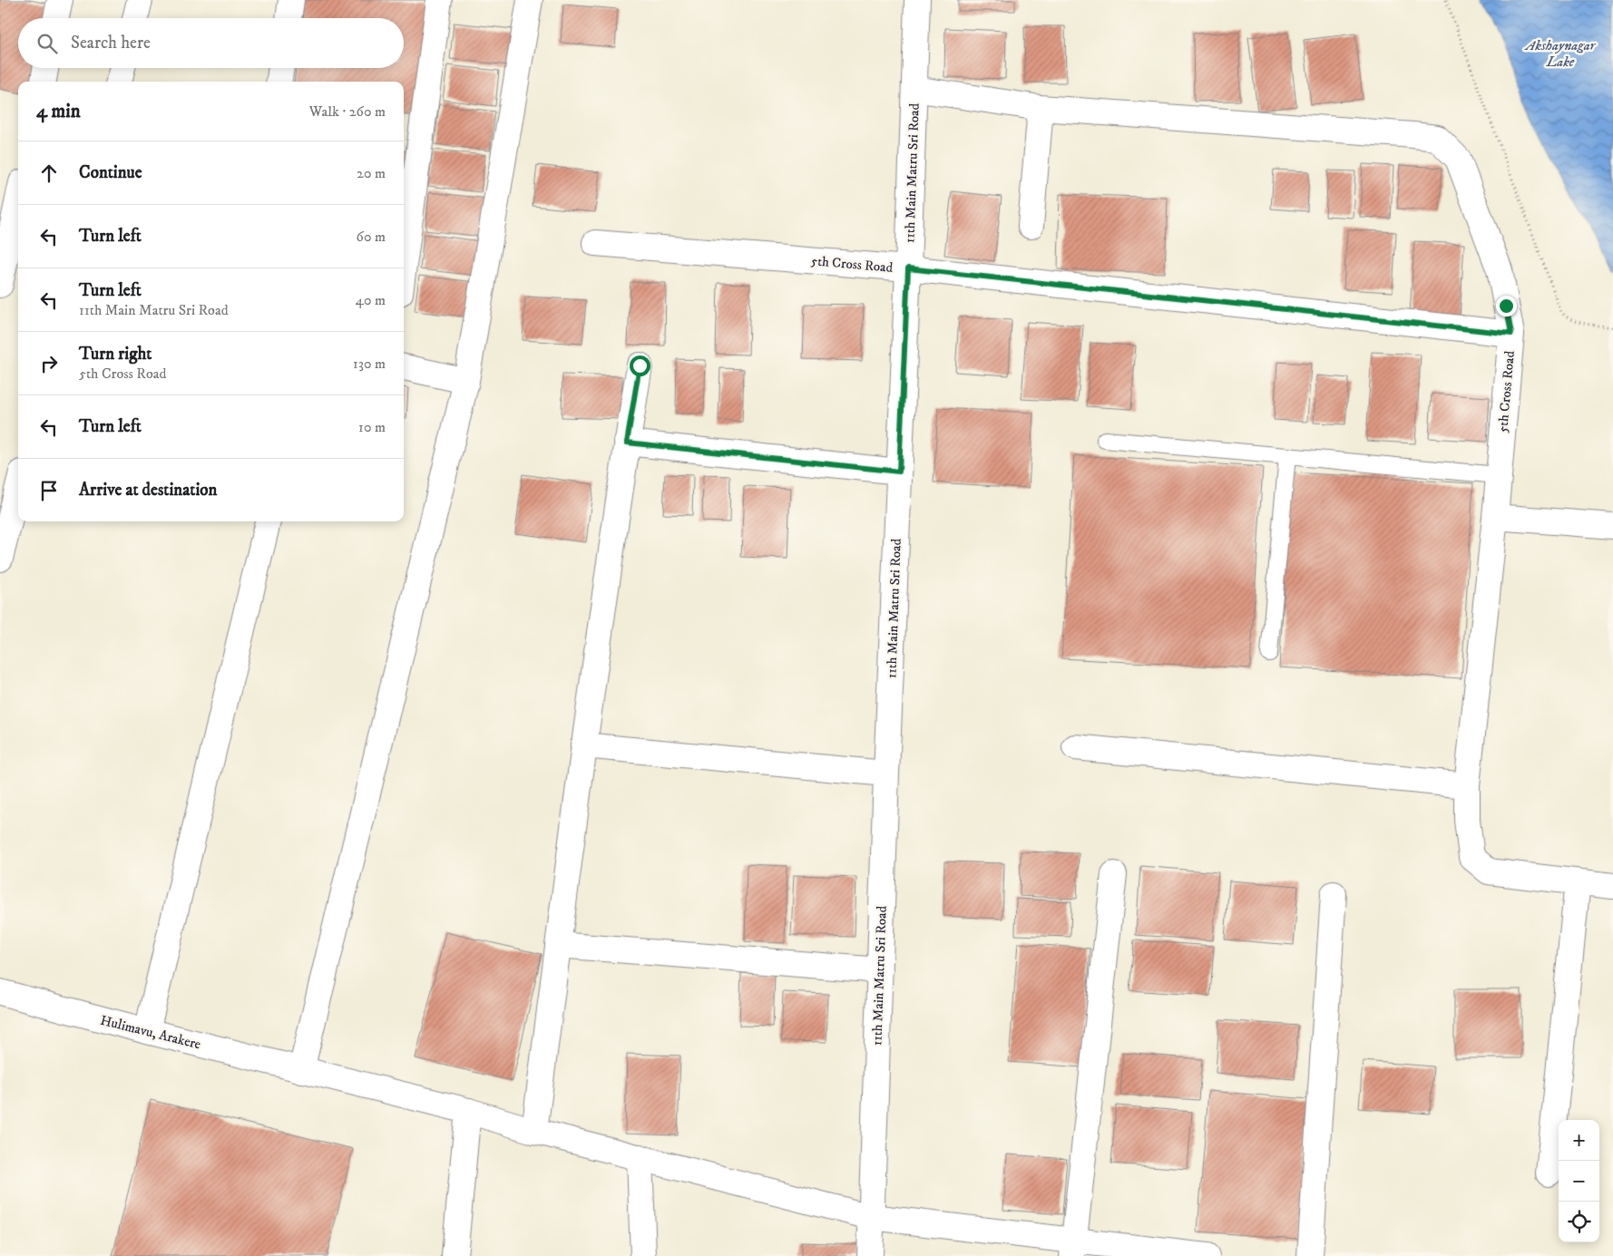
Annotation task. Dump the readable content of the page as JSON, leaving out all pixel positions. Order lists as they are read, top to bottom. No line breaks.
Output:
{"streets":{"street":["11th Main Matru Sri Road","5th Cross Road","Hulimavu, Arakere"]},"crossings":[["11th Main Matru Sri Road","5th Cross Road"],["11th Main Matru Sri Road","Hulimavu, Arakere"]],"water":["Akshaynagar Lake"],"page":{"search":"Search here","heading":["4 min","Walk · 260 m"],"list":[["Continue","20 m"],["Turn left","60 m"],["Turn left","11th Main Matru Sri Road","40 m"],["Turn right","5th Cross Road","130 m"],["Turn left","10 m"],"Arrive at destination"],"map_buttons":["+","−"]}}
